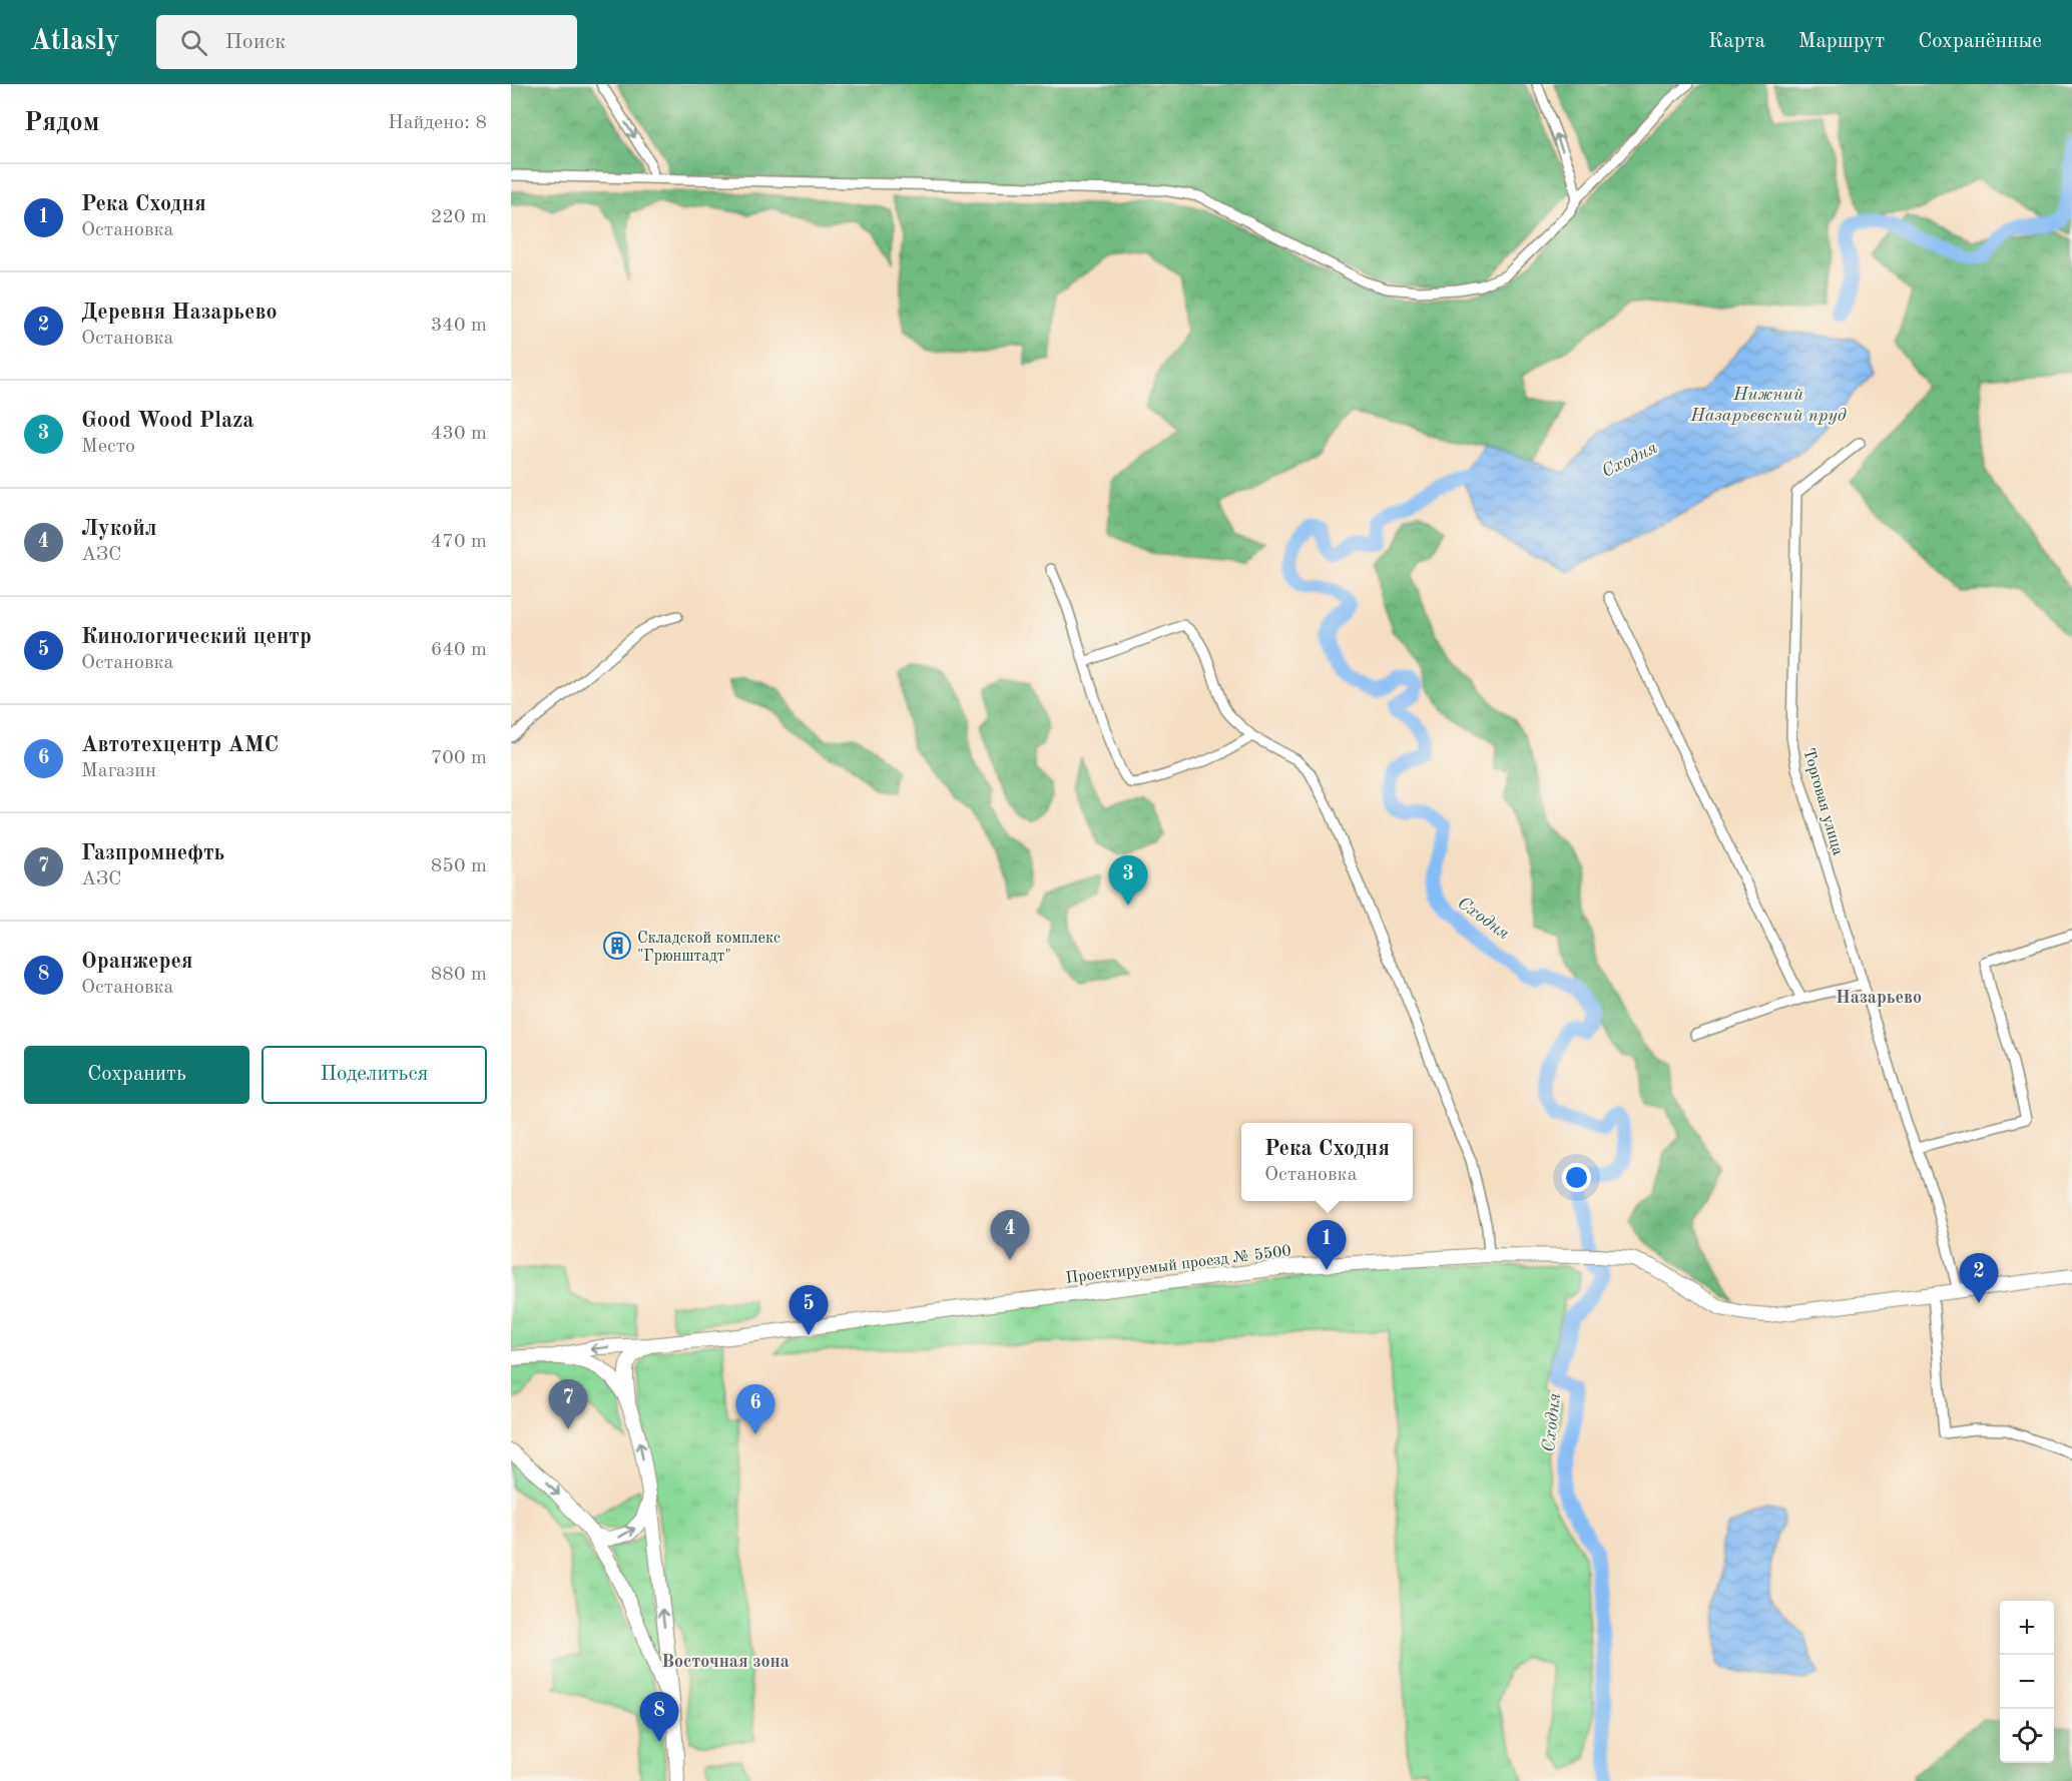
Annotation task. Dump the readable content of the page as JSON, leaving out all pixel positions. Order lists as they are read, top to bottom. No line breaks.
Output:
{"streets":{"street":["Торговая улица","Проектируемый проезд № 5500"]},"crossings":[["Торговая улица","Проектируемый проезд № 5500"]],"districts":["Назарьево","Восточная зона"],"water":["Нижний Назарьевский пруд","Сходня"],"places":{"building":["Складской комплекс \"Грюнштадт\""]},"page":{"header":"Atlasly","search":"Поиск","nav":["Карта","Маршрут","Сохранённые"],"heading":["Рядом","Найдено: 8"],"list":[{"mark":"1","name":"Река Сходня","note":"Остановка","value":"220 m"},{"mark":"2","name":"Деревня Назарьево","note":"Остановка","value":"340 m"},{"mark":"3","name":"Good Wood Plaza","note":"Место","value":"430 m"},{"mark":"4","name":"Лукойл","note":"АЗС","value":"470 m"},{"mark":"5","name":"Кинологический центр","note":"Остановка","value":"640 m"},{"mark":"6","name":"Автотехцентр АМС","note":"Магазин","value":"700 m"},{"mark":"7","name":"Газпромнефть","note":"АЗС","value":"850 m"},{"mark":"8","name":"Оранжерея","note":"Остановка","value":"880 m"}],"pins":["3","4","1","2","5","7","6","8"],"buttons":["Сохранить","Поделиться"],"popup":["Река Сходня","Остановка"],"map_buttons":["+","−"]}}
